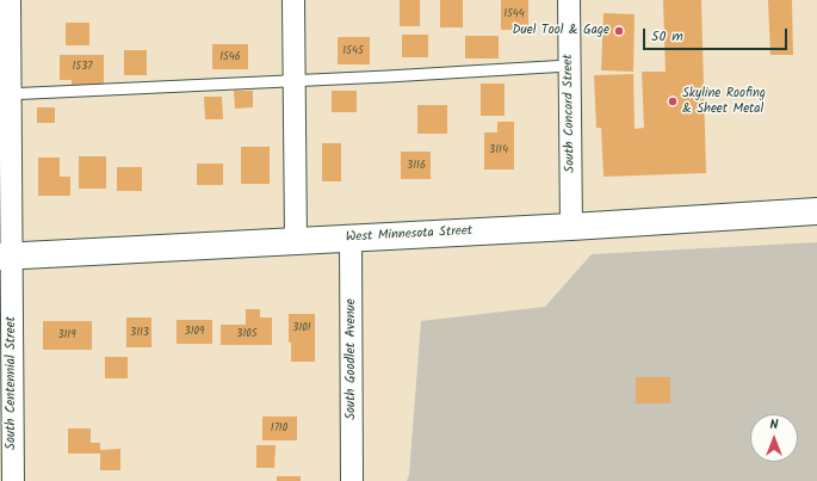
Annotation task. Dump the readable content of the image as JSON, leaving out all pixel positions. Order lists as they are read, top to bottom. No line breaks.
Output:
{"streets":{"street":["South Concord Street","West Minnesota Street","South Goodlet Avenue","South Centennial Street"]},"crossings":[["South Concord Street","West Minnesota Street"],["West Minnesota Street","South Goodlet Avenue"],["West Minnesota Street","South Centennial Street"]],"places":["Duel Tool & Gage","Skyline Roofing & Sheet Metal"],"house_numbers":["1544","1545","1546","1537","3114","3116","3101","3109","3113","3105","3119","1710"],"scale_bar":"50 m","north":"top"}
